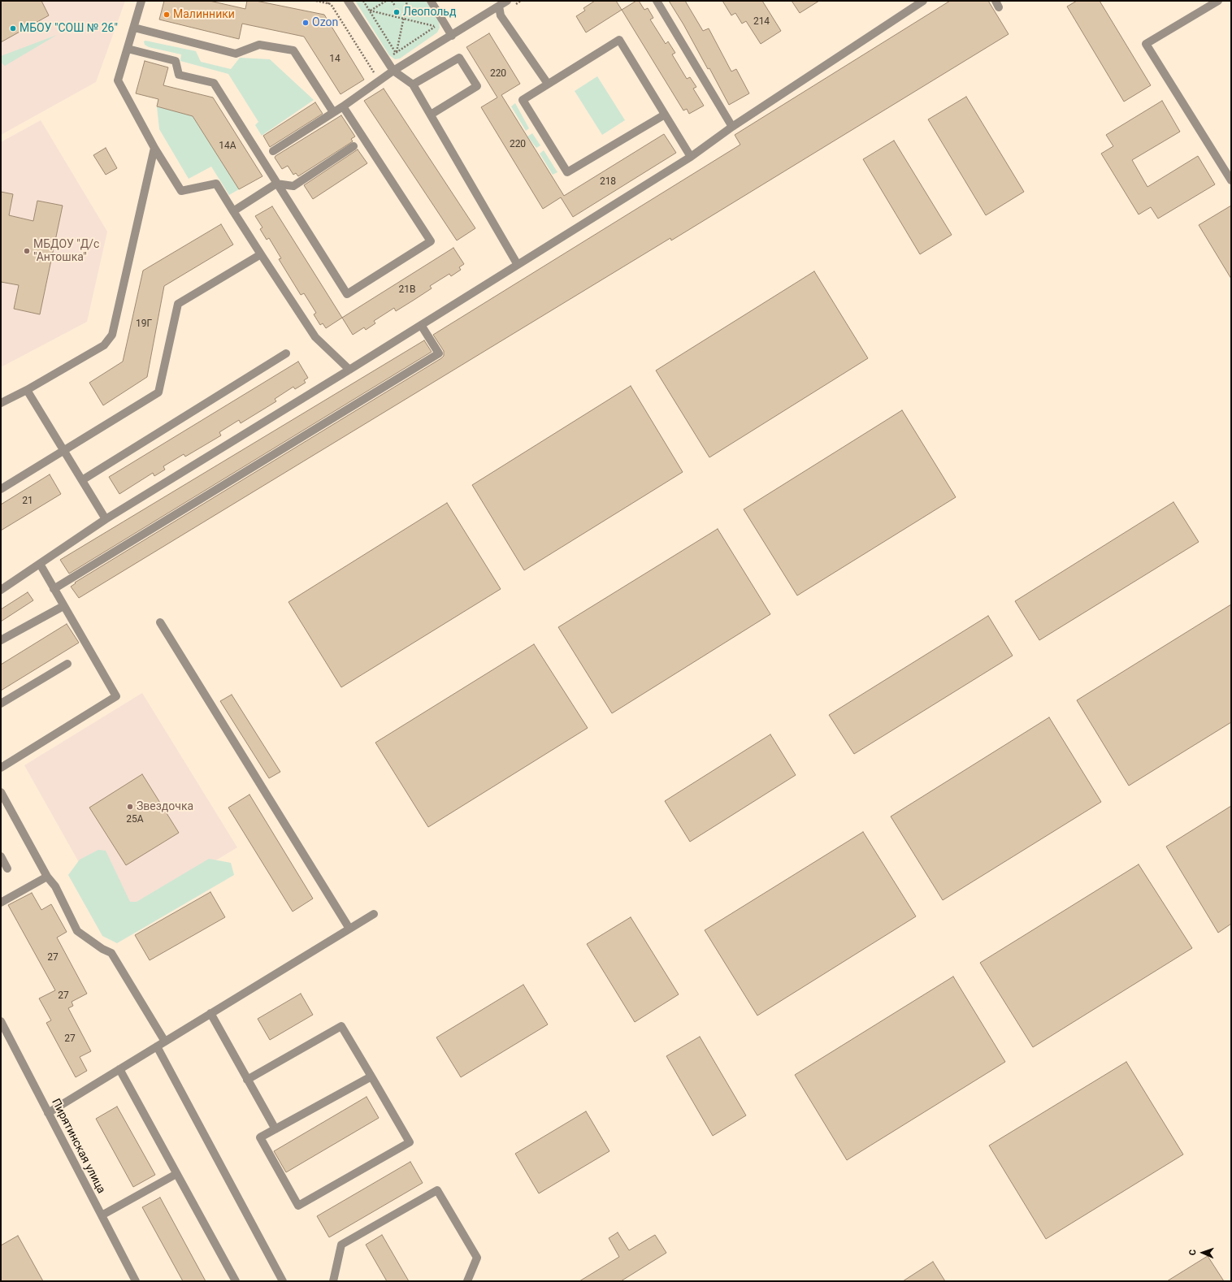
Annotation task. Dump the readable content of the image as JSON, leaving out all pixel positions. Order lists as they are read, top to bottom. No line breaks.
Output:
{"streets":{"street":["Пирятинская улица"]},"places":["Леопольд","Малинники","Ozon","МБОУ \"СОШ № 26\"","МБДОУ \"Д/с \"Антошка\"","Звездочка"],"house_numbers":["214","14","220","220","14А","218","21В","19Г","21","25А","27","27","27"],"north":"left"}
